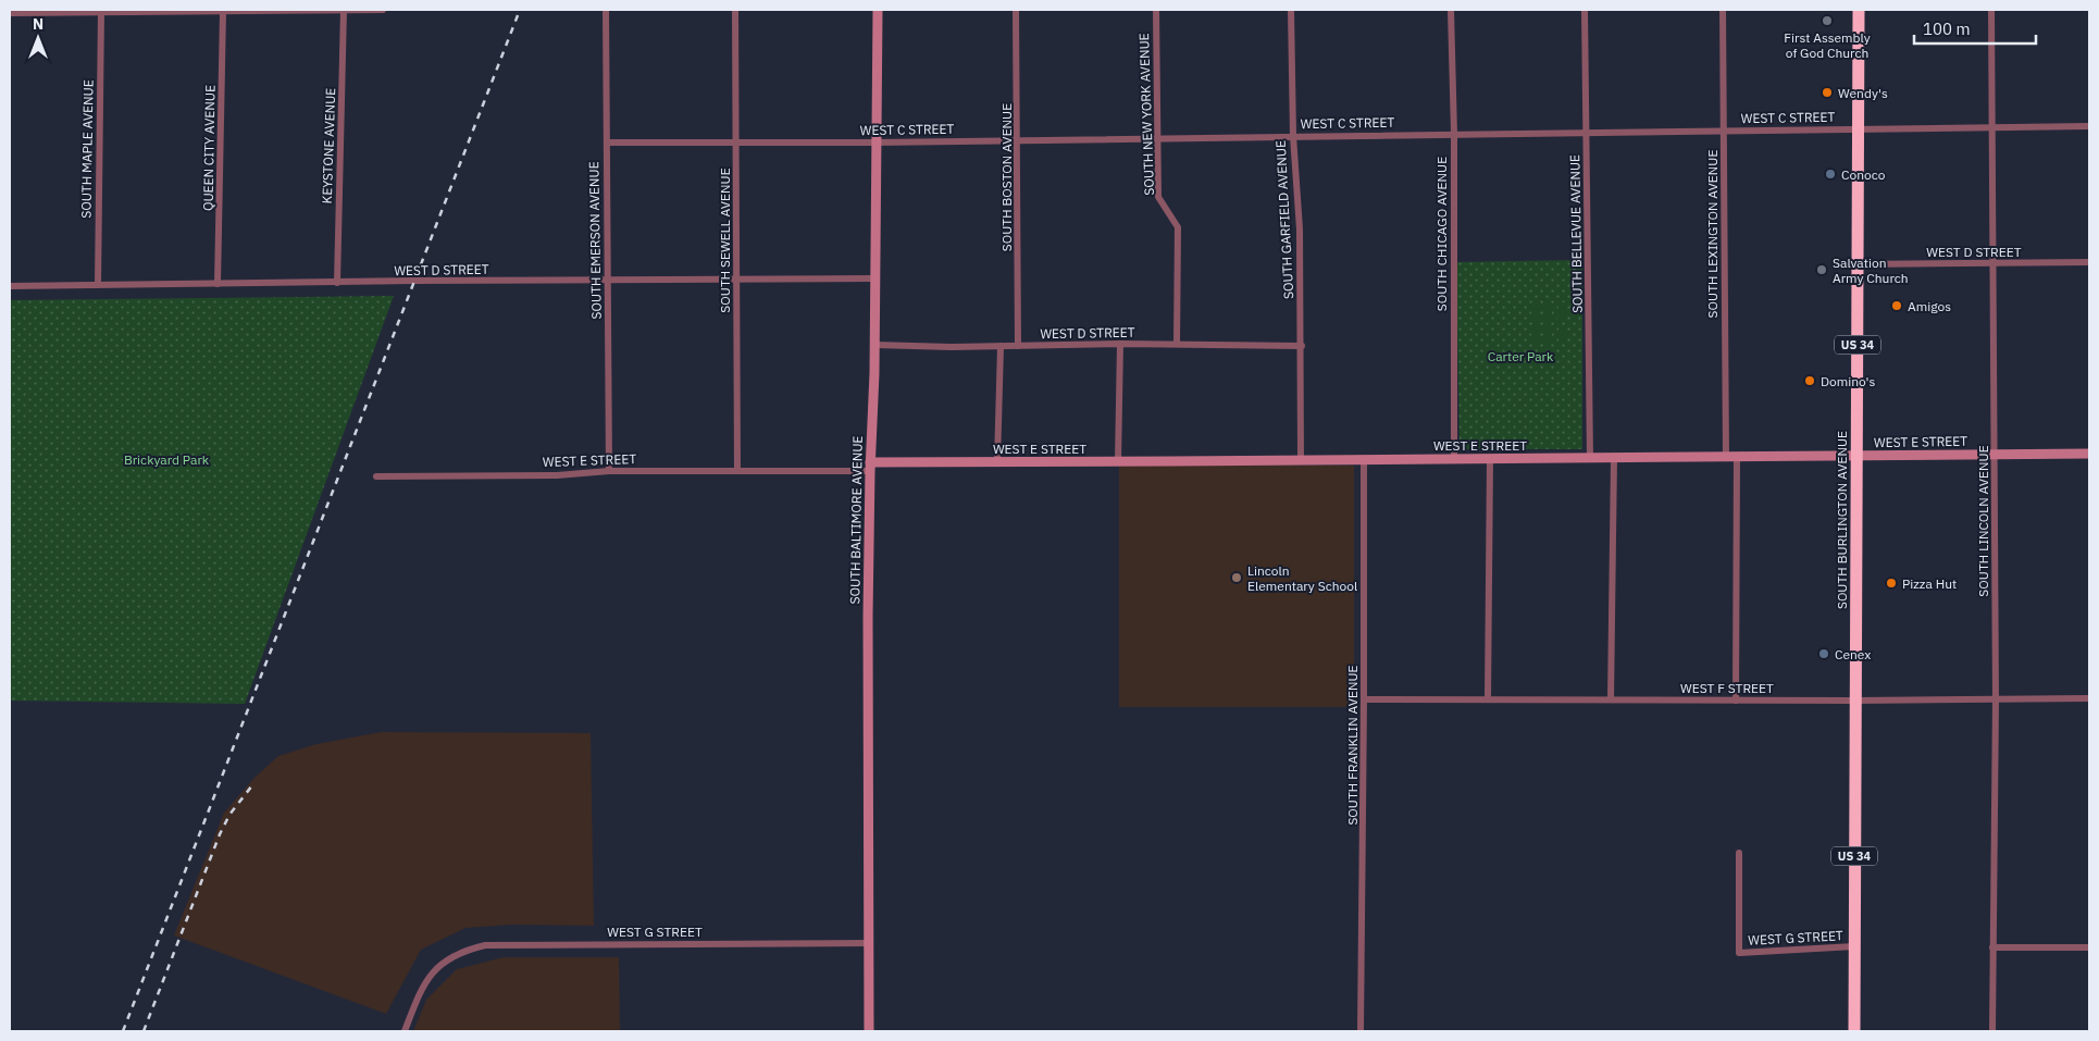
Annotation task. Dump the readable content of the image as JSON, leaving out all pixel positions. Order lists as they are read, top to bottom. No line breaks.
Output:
{"streets":{"highway":["US 34","SOUTH BURLINGTON AVENUE"],"street":["SOUTH NEW YORK AVENUE","WEST C STREET","KEYSTONE AVENUE","QUEEN CITY AVENUE","SOUTH MAPLE AVENUE","SOUTH BOSTON AVENUE","SOUTH GARFIELD AVENUE","SOUTH CHICAGO AVENUE","SOUTH BELLEVUE AVENUE","SOUTH LEXINGTON AVENUE","SOUTH EMERSON AVENUE","SOUTH SEWELL AVENUE","WEST D STREET","WEST E STREET","SOUTH BALTIMORE AVENUE","SOUTH LINCOLN AVENUE","WEST F STREET","SOUTH FRANKLIN AVENUE","WEST G STREET"]},"crossings":[["SOUTH NEW YORK AVENUE","WEST C STREET"],["SOUTH NEW YORK AVENUE","WEST D STREET"],["WEST C STREET","SOUTH BOSTON AVENUE"],["WEST C STREET","SOUTH GARFIELD AVENUE"],["WEST C STREET","SOUTH CHICAGO AVENUE"],["WEST C STREET","SOUTH BELLEVUE AVENUE"],["WEST C STREET","SOUTH LEXINGTON AVENUE"],["WEST C STREET","SOUTH EMERSON AVENUE"],["WEST C STREET","SOUTH SEWELL AVENUE"],["WEST C STREET","SOUTH BALTIMORE AVENUE"],["WEST C STREET","SOUTH BURLINGTON AVENUE"],["WEST C STREET","SOUTH LINCOLN AVENUE"],["KEYSTONE AVENUE","WEST D STREET"],["QUEEN CITY AVENUE","WEST D STREET"],["SOUTH MAPLE AVENUE","WEST D STREET"],["SOUTH BOSTON AVENUE","WEST D STREET"],["SOUTH GARFIELD AVENUE","WEST D STREET"],["SOUTH GARFIELD AVENUE","WEST E STREET"],["SOUTH CHICAGO AVENUE","WEST E STREET"],["SOUTH BELLEVUE AVENUE","WEST E STREET"],["SOUTH LEXINGTON AVENUE","WEST E STREET"],["SOUTH EMERSON AVENUE","WEST D STREET"],["SOUTH EMERSON AVENUE","WEST E STREET"],["SOUTH SEWELL AVENUE","WEST D STREET"],["SOUTH SEWELL AVENUE","WEST E STREET"],["WEST D STREET","SOUTH BALTIMORE AVENUE"],["WEST D STREET","SOUTH BURLINGTON AVENUE"],["WEST D STREET","SOUTH LINCOLN AVENUE"],["WEST E STREET","SOUTH BALTIMORE AVENUE"],["WEST E STREET","SOUTH BURLINGTON AVENUE"],["WEST E STREET","SOUTH LINCOLN AVENUE"],["WEST E STREET","SOUTH FRANKLIN AVENUE"],["SOUTH BALTIMORE AVENUE","WEST G STREET"],["SOUTH BURLINGTON AVENUE","WEST F STREET"],["SOUTH BURLINGTON AVENUE","WEST G STREET"],["SOUTH LINCOLN AVENUE","WEST F STREET"],["WEST F STREET","SOUTH FRANKLIN AVENUE"]],"parks":["Carter Park","Brickyard Park"],"places":["First Assembly of God Church","Wendy's","Conoco","Salvation Army Church","Amigos","Domino's","Lincoln Elementary School","Pizza Hut","Cenex"],"scale_bar":"100 m","north":"top"}
